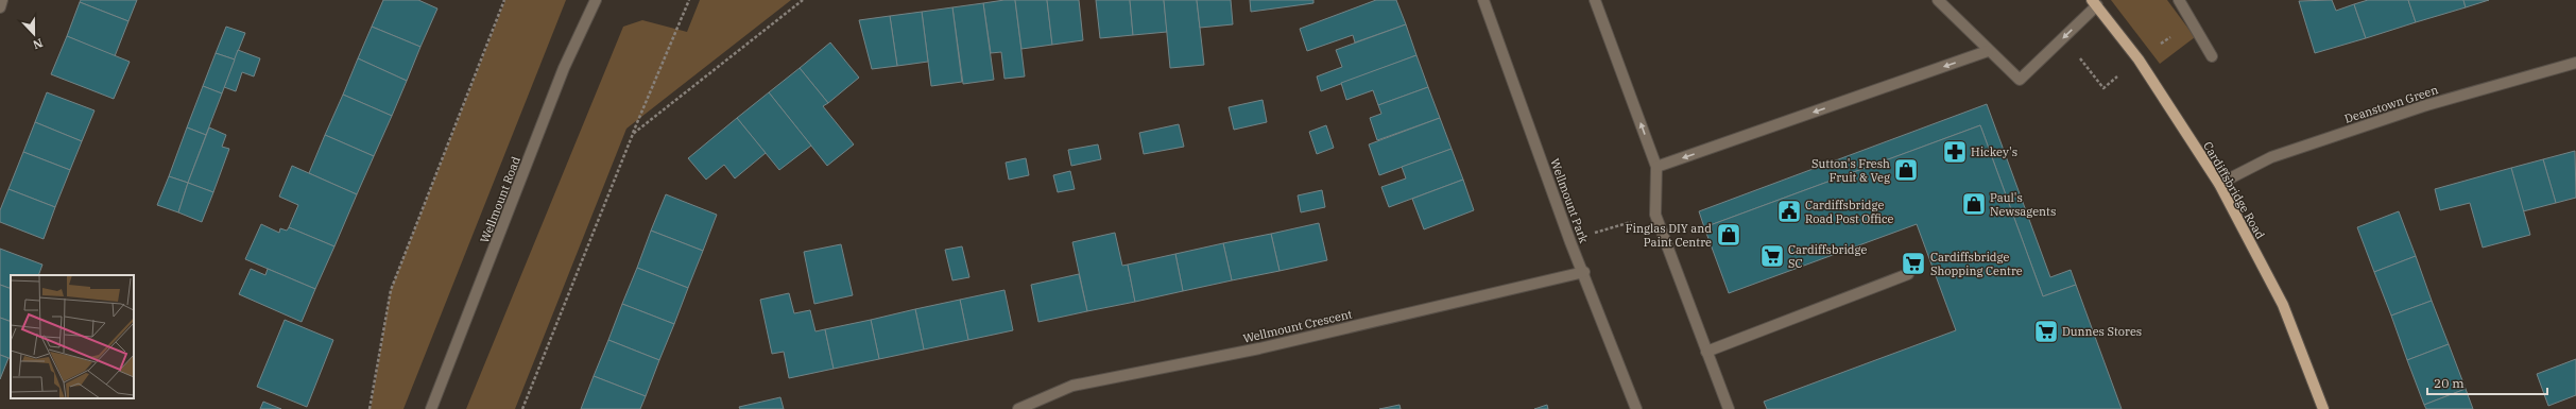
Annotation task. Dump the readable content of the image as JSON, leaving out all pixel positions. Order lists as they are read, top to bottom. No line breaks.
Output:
{"streets":{"main road":["Cardiffsbridge Road"],"street":["Deanstown Green","Wellmount Road","Wellmount Park","Wellmount Crescent"]},"crossings":[["Deanstown Green","Cardiffsbridge Road"],["Wellmount Park","Wellmount Crescent"]],"places":{"pharmacy":["Hickey's"],"shop":["Sutton's Fresh Fruit & Veg","Paul's Newsagents","Finglas DIY and Paint Centre"],"public building":["Cardiffsbridge Road Post Office"],"supermarket":["Cardiffsbridge SC","Cardiffsbridge Shopping Centre","Dunnes Stores"]},"scale_bar":"20 m","north":"bottom"}
